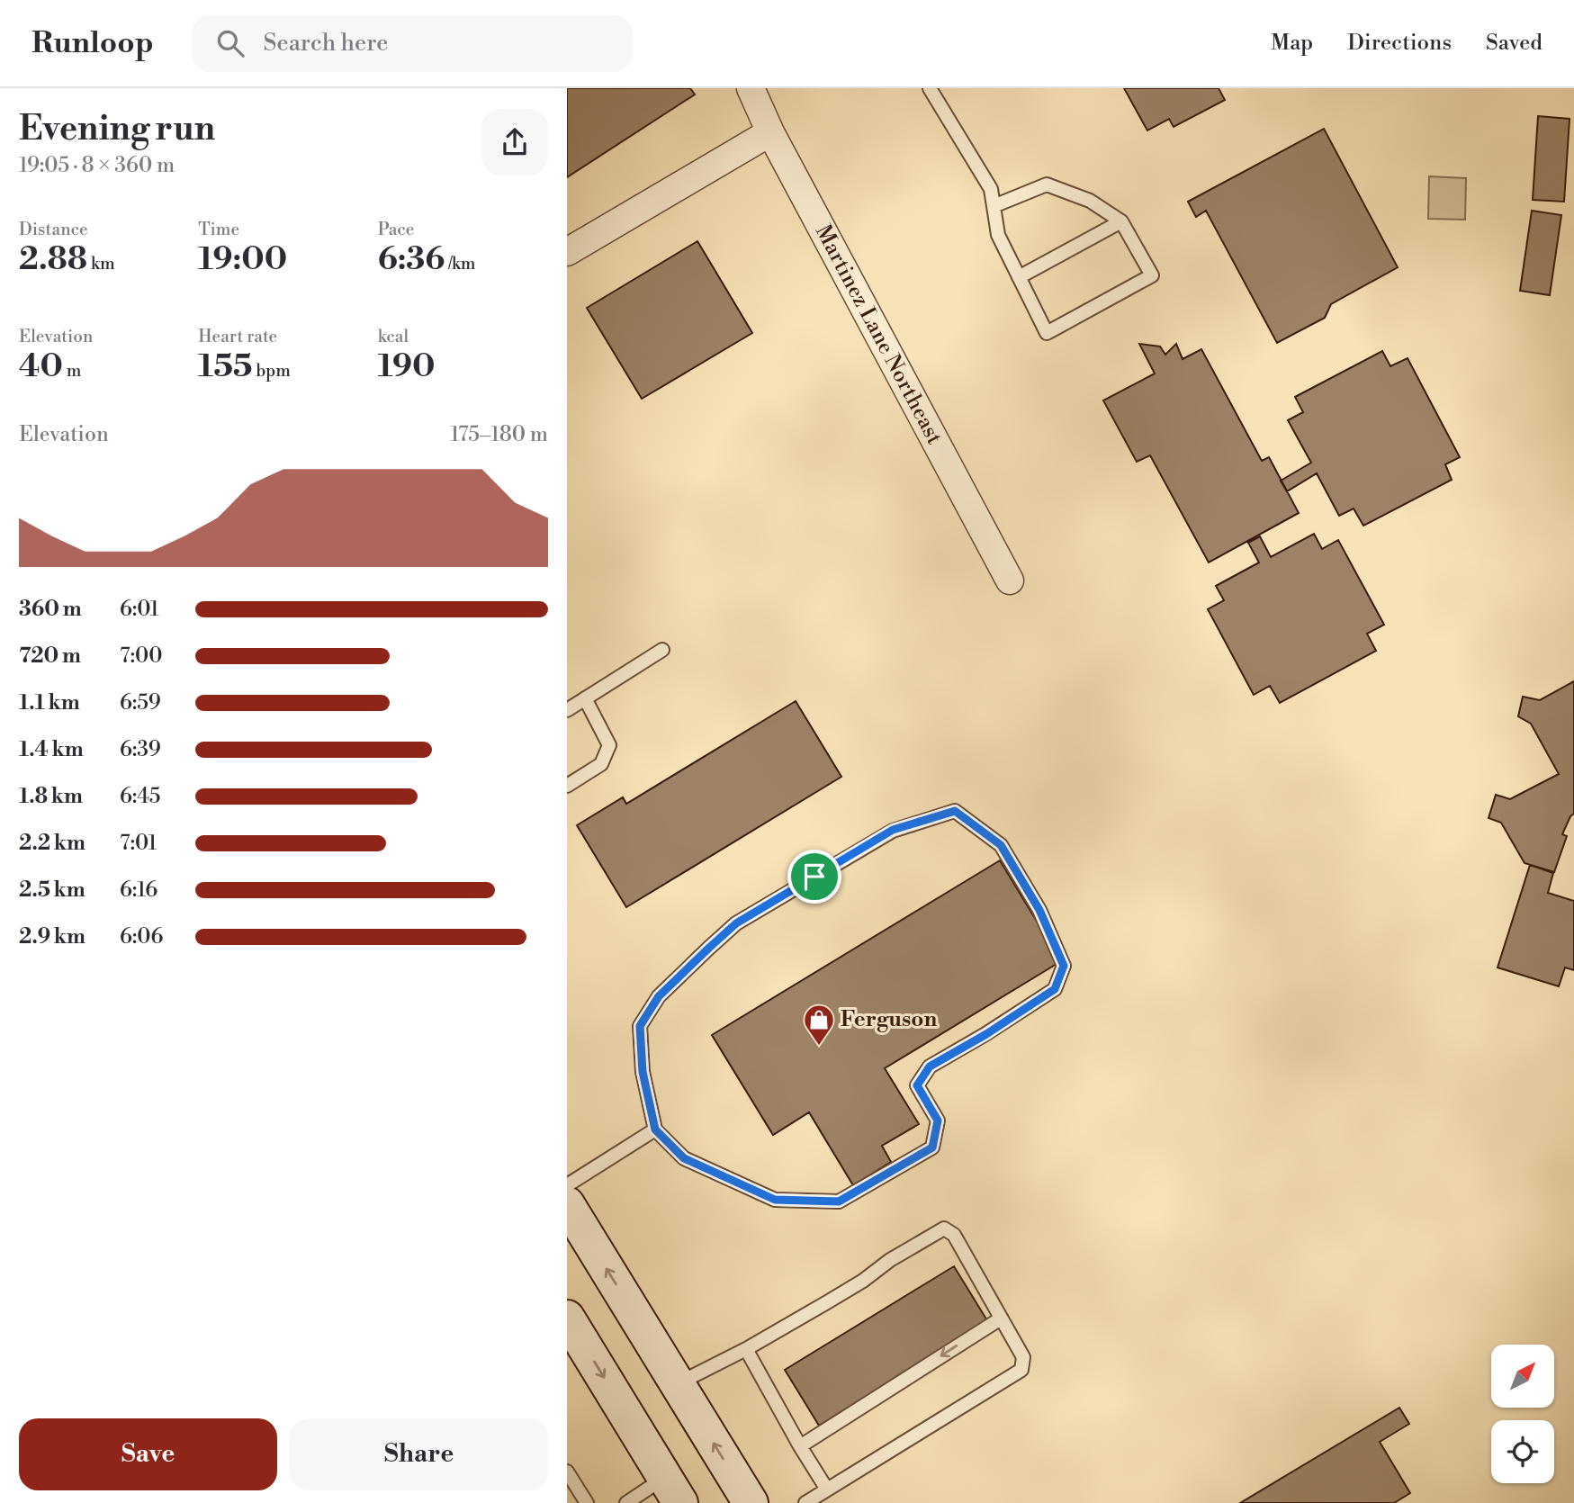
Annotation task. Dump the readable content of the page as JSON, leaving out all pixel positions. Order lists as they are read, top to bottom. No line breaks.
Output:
{"streets":{"street":["Martinez Lane Northeast"]},"places":{"shop":["Ferguson"]},"north":"top right","page":{"header":"Runloop","search":"Search here","nav":["Map","Directions","Saved"],"heading":["Evening run","19:05 · 8 × 360 m"],"stats":[["Distance","2.88 km"],["Time","19:00"],["Pace","6:36 /km"],["Elevation","40 m"],["Heart rate","155 bpm"],["kcal","190"]],"chart":["Elevation","175–180 m"],"list":[{"name":"360 m","note":"6:01"},{"name":"720 m","note":"7:00"},{"name":"1.1 km","note":"6:59"},{"name":"1.4 km","note":"6:39"},{"name":"1.8 km","note":"6:45"},{"name":"2.2 km","note":"7:01"},{"name":"2.5 km","note":"6:16"},{"name":"2.9 km","note":"6:06"}],"buttons":["Save","Share"]}}
